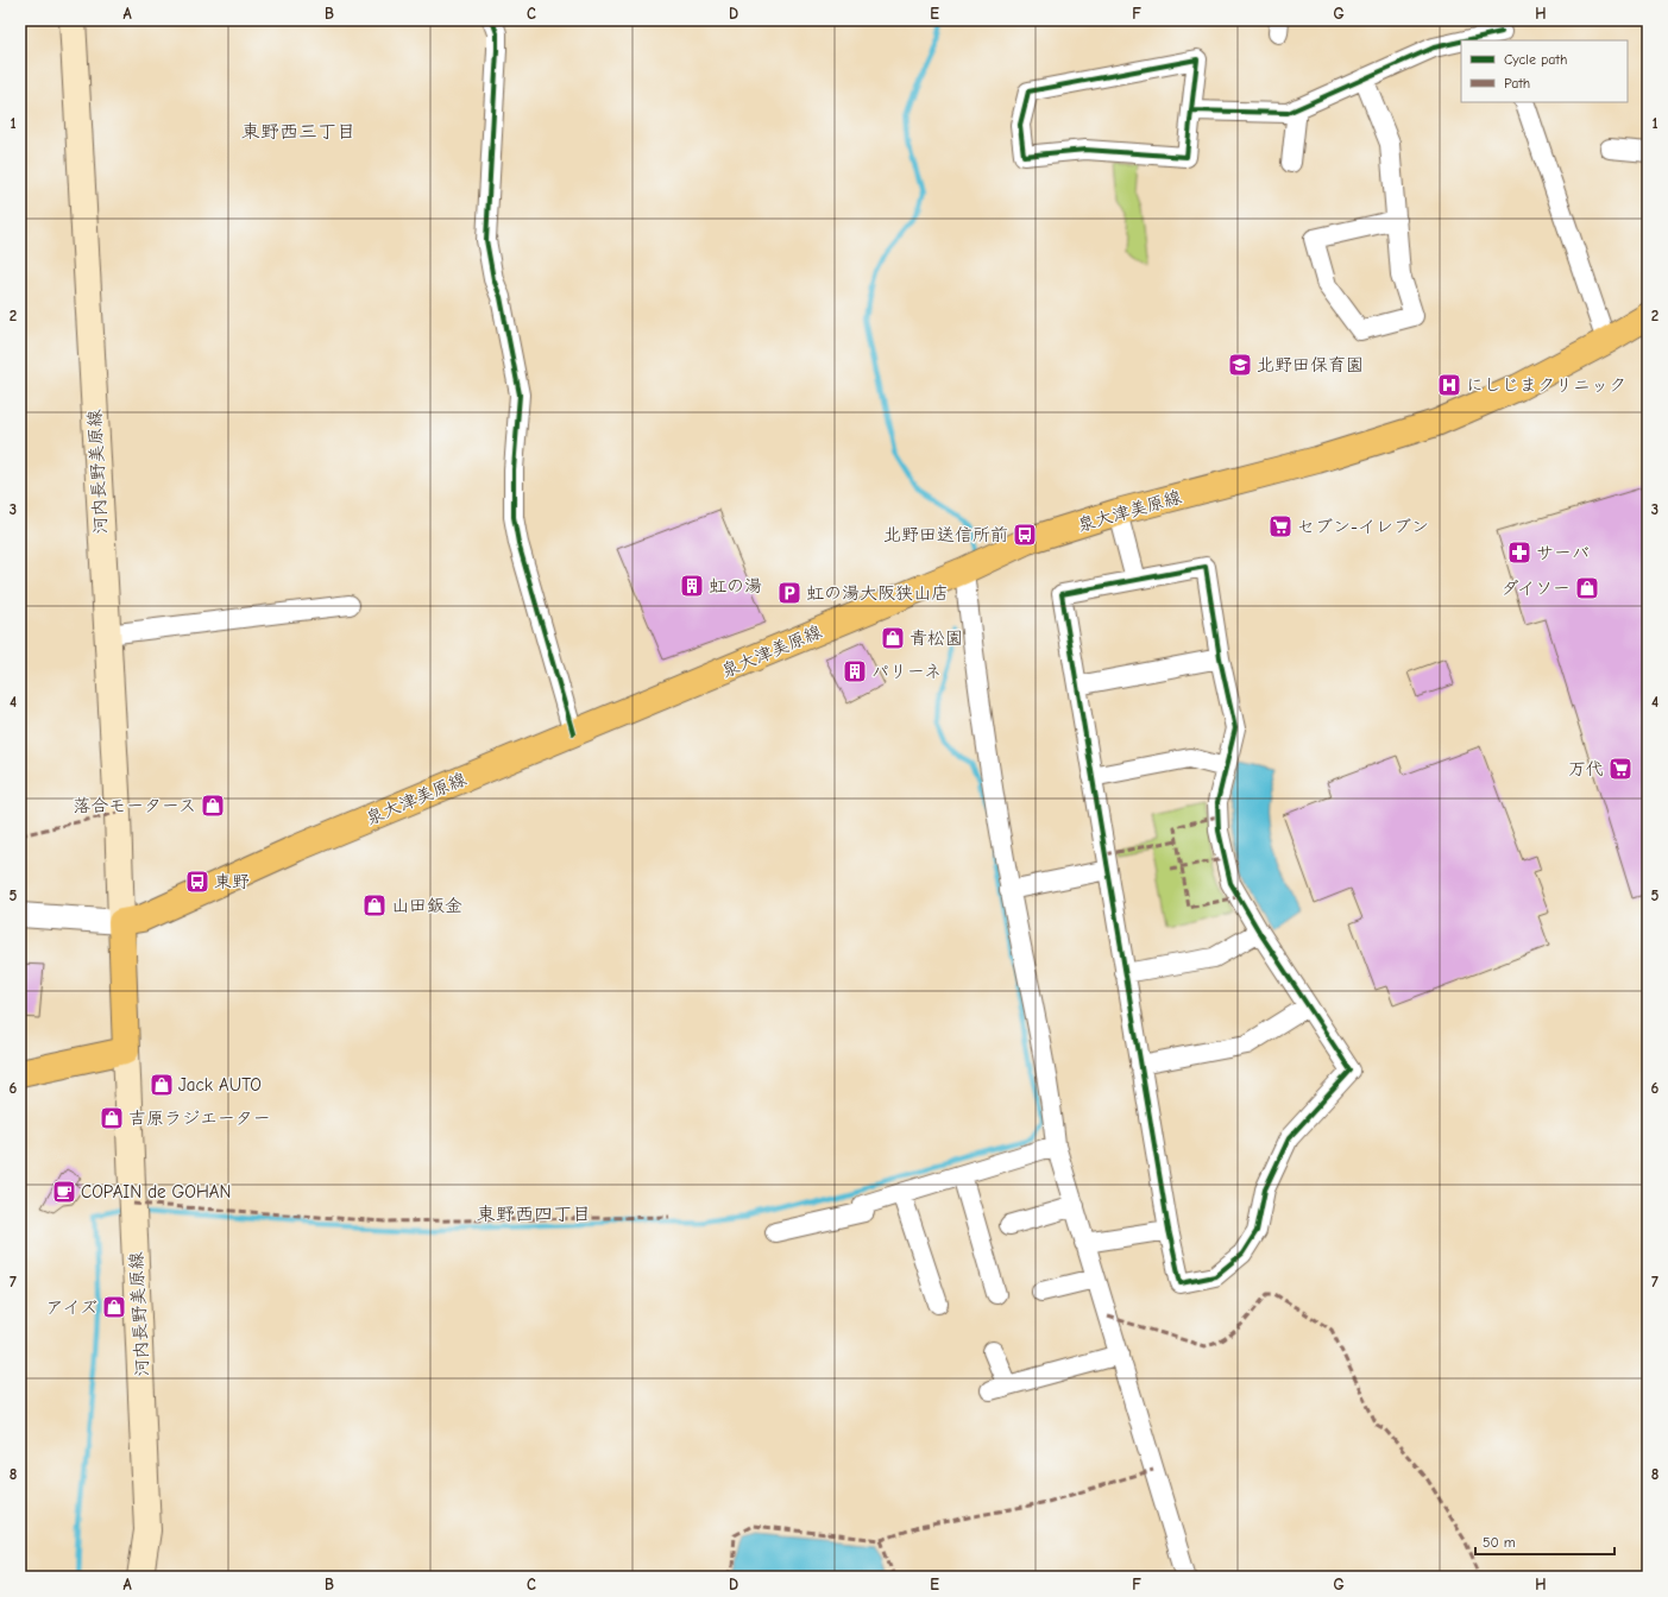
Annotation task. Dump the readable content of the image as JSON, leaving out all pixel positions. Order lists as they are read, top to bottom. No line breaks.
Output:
{"streets":{"main road":["河内長野美原線","泉大津美原線"]},"crossings":[["河内長野美原線","泉大津美原線"]],"districts":["東野西三丁目","東野西四丁目"],"places":{"school or university":["北野田保育園"],"hospital":["にしじまクリニック"],"supermarket":["セブン-イレブン","万代"],"bus stop":["北野田送信所前","東野"],"pharmacy":["サーバ"],"building":["虹の湯","パリーネ"],"shop":["ダイソー","青松園","落合モータース","山田鈑金","Jack AUTO","吉原ラジエーター","アイズ"],"parking":["虹の湯大阪狭山店"],"cafe":["COPAIN de GOHAN"]},"legend":["Cycle path","Path"],"scale_bar":"50 m","grid":{"columns":["A","B","C","D","E","F","G","H"],"rows":["1","2","3","4","5","6","7","8"]}}
